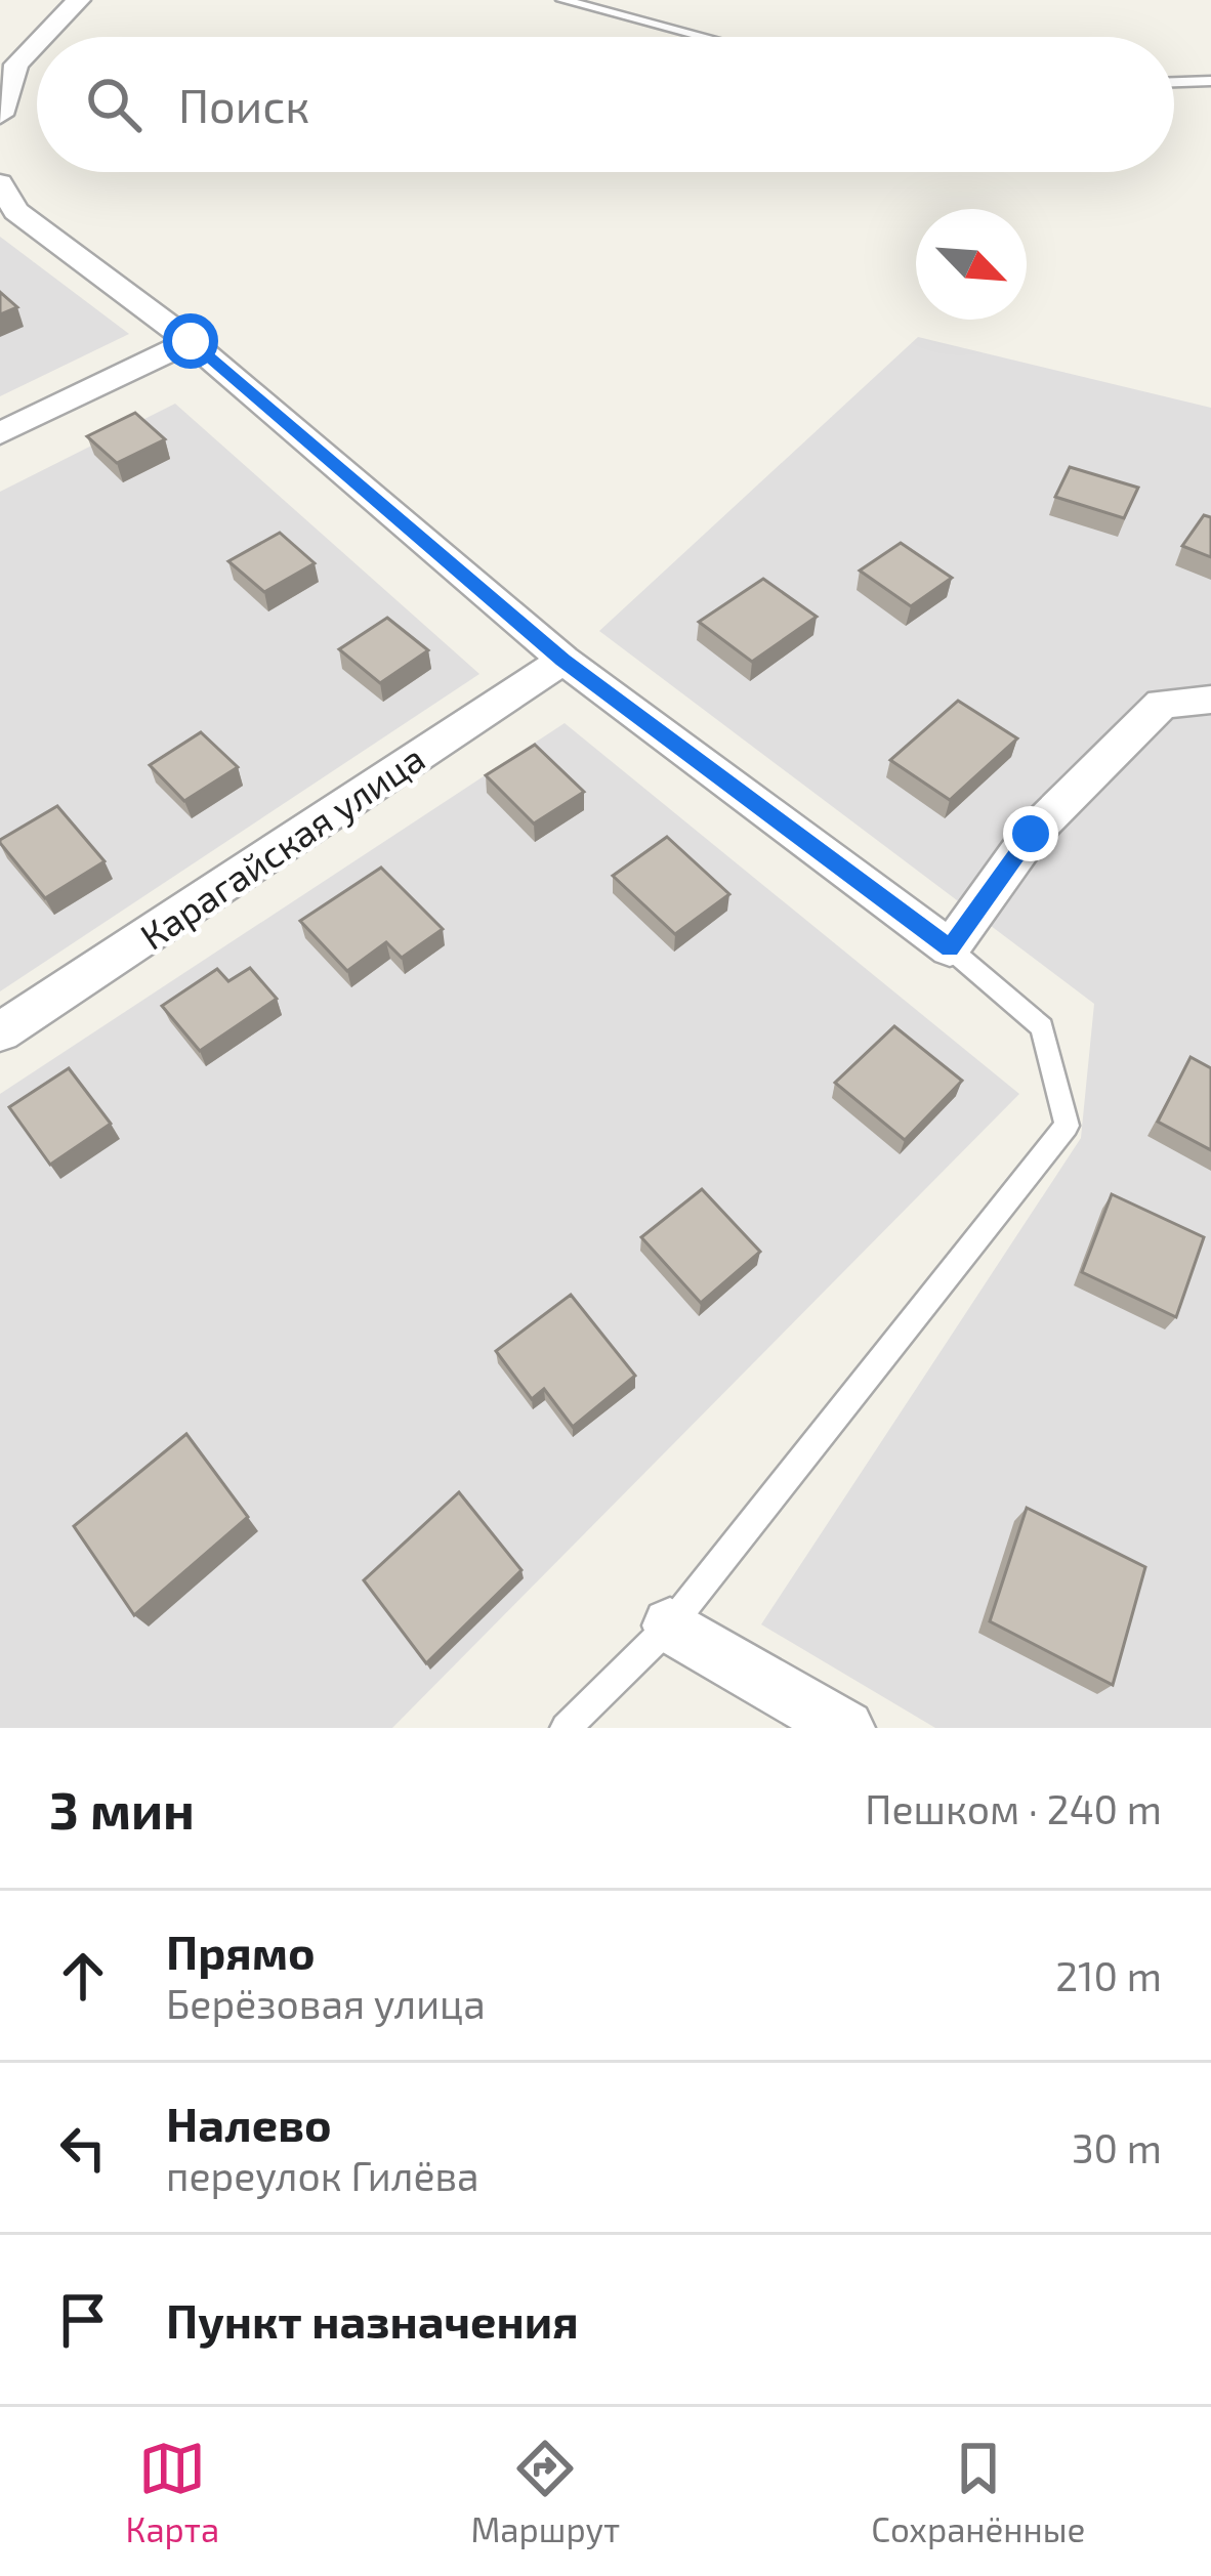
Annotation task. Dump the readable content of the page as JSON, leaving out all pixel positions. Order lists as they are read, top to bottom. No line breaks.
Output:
{"streets":{"street":["Карагайская улица"]},"north":"bottom right","page":{"search":"Поиск","heading":["3 мин","Пешком · 240 m"],"list":[["Прямо","Берёзовая улица","210 m"],["Налево","переулок Гилёва","30 m"],"Пункт назначения"],"nav":["Карта","Маршрут","Сохранённые"]}}
